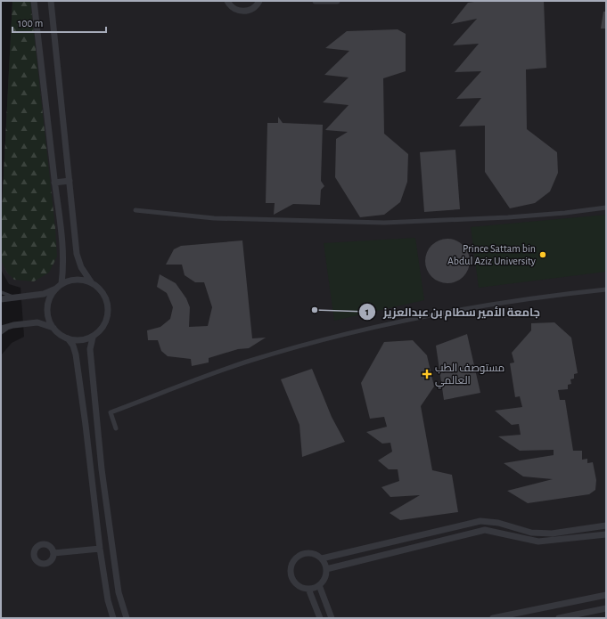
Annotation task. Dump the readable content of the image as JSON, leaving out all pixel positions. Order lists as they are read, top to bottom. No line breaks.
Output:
{"places":{"other":["Prince Sattam bin Abdul Aziz University","جامعة الأمير سطام بن عبدالعزيز"],"health":["مستوصف الطب العالمي"]},"scale_bar":"100 m"}
